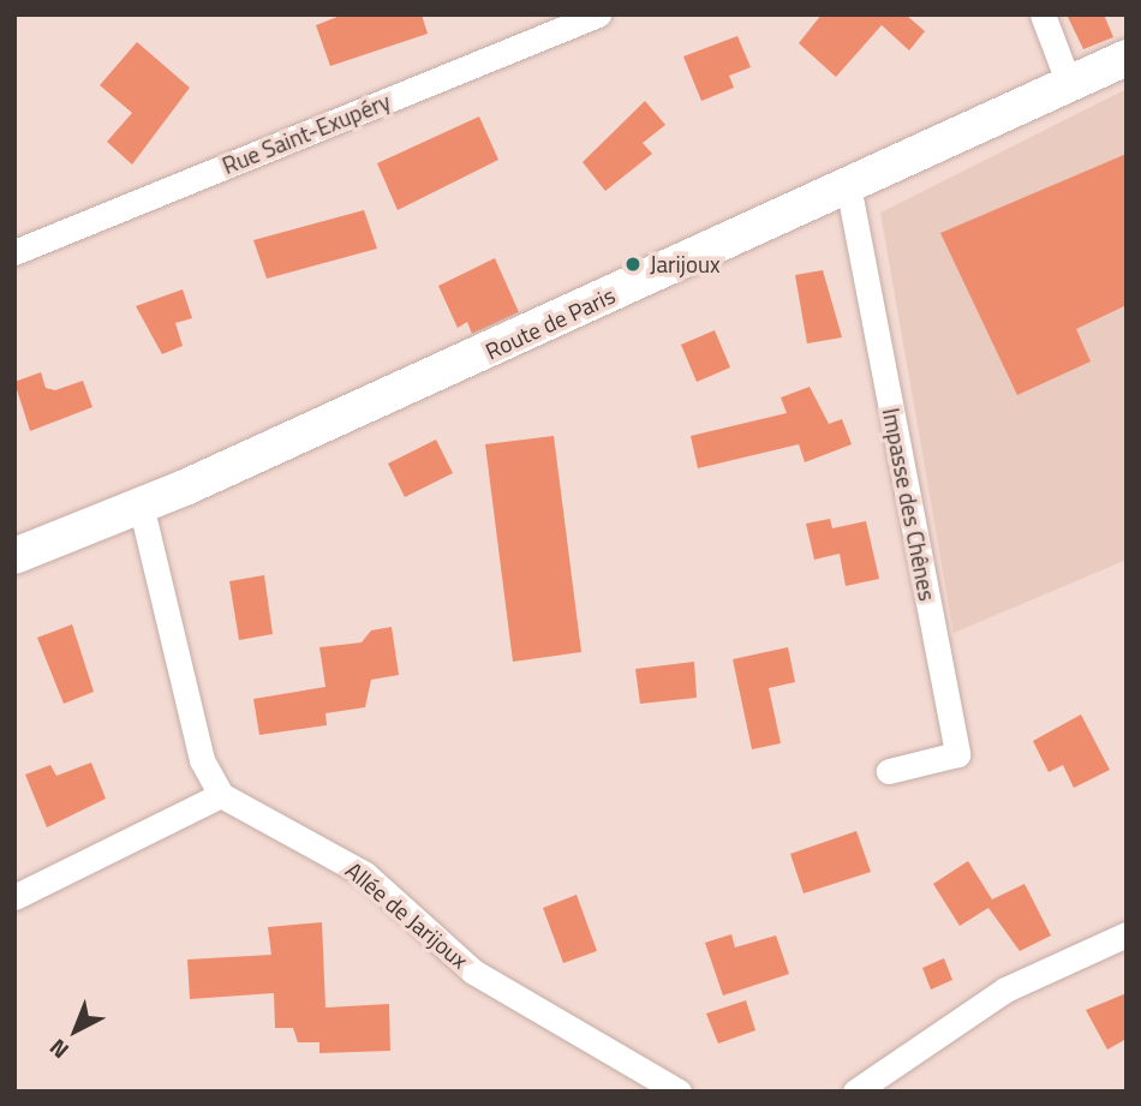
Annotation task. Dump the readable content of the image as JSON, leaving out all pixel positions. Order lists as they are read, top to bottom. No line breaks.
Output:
{"streets":{"main road":["Route de Paris"],"street":["Rue Saint-Exupéry","Impasse des Chênes","Allée de Jarijoux"]},"crossings":[["Route de Paris","Impasse des Chênes"]],"places":["Jarijoux"],"north":"bottom left"}
